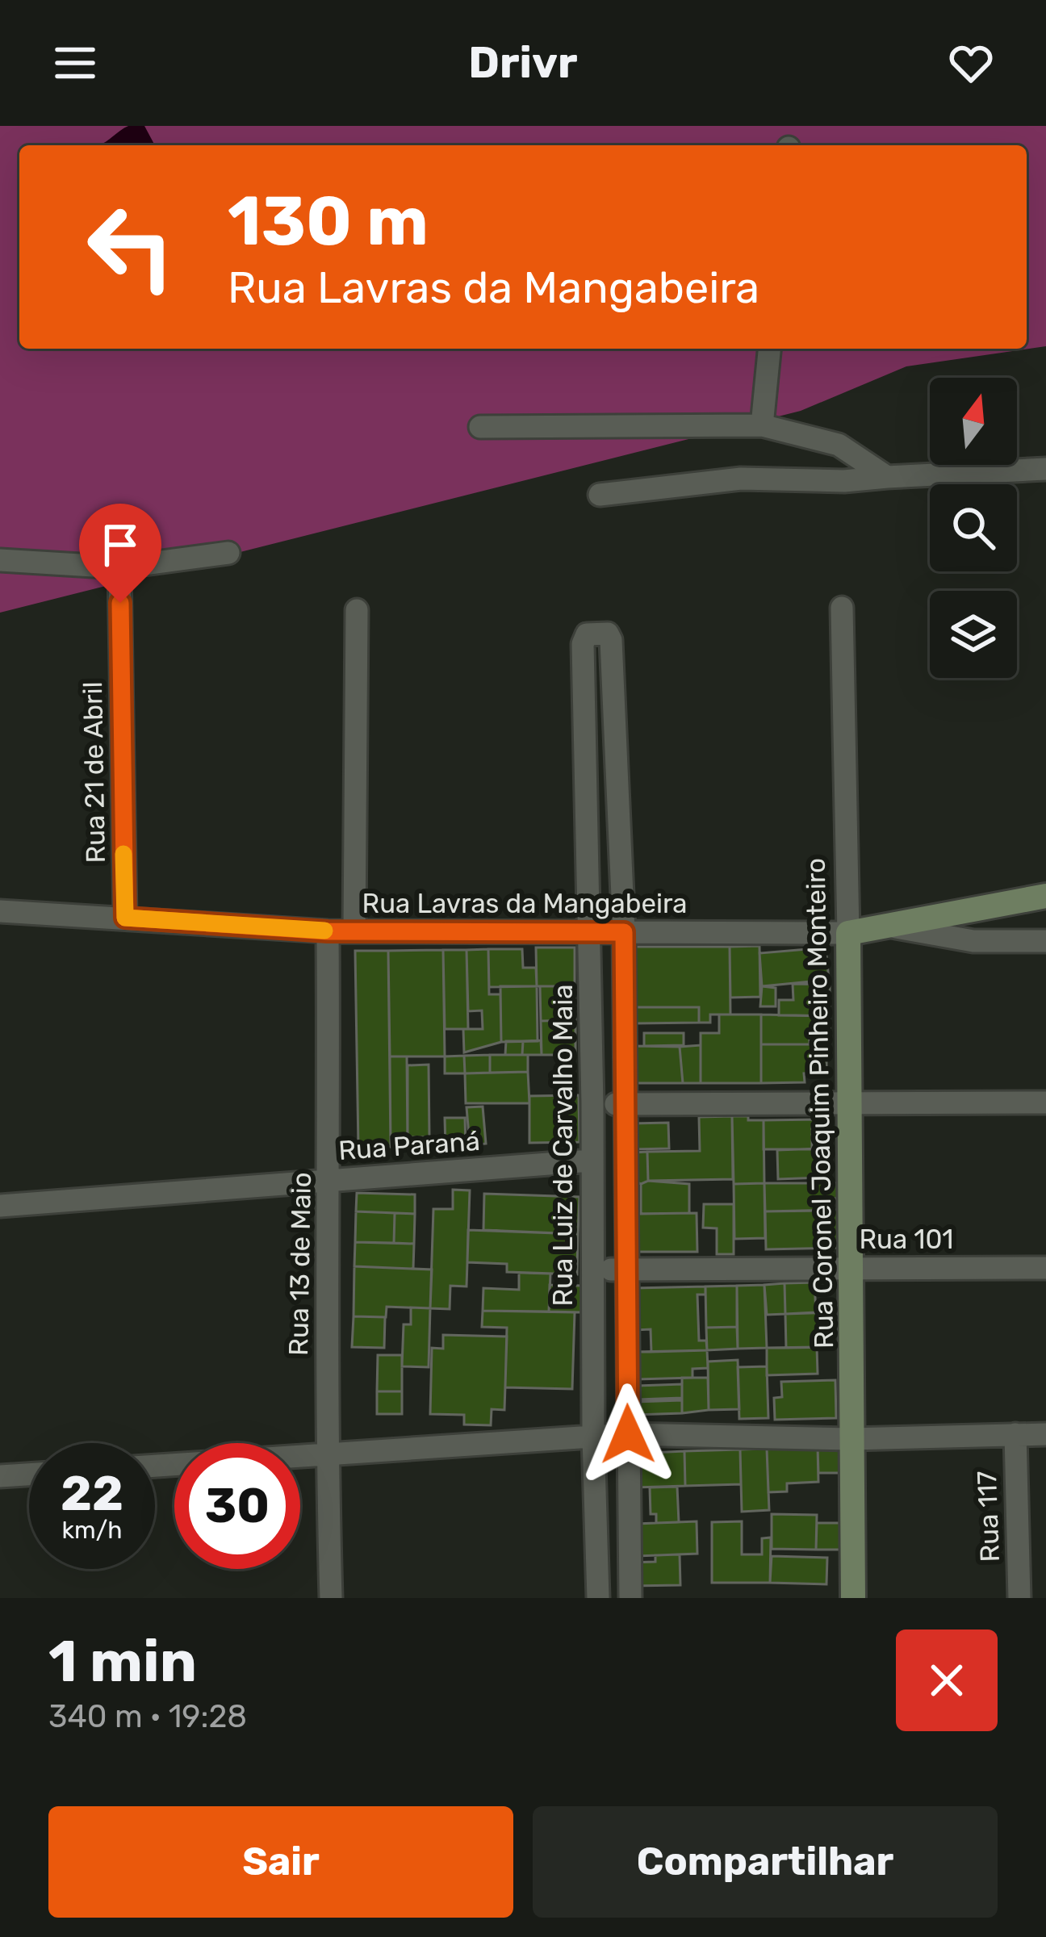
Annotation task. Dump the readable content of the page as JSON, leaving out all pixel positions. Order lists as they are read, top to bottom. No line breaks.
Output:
{"streets":{"street":["Rua 21 de Abril","Rua Lavras da Mangabeira","Rua Coronel Joaquim Pinheiro Monteiro","Rua Paraná","Rua Luiz de Carvalho Maia","Rua 101","Rua 13 de Maio","Rua 117"]},"crossings":[["Rua 21 de Abril","Rua Lavras da Mangabeira"],["Rua Lavras da Mangabeira","Rua Coronel Joaquim Pinheiro Monteiro"],["Rua Lavras da Mangabeira","Rua Luiz de Carvalho Maia"],["Rua Lavras da Mangabeira","Rua 13 de Maio"],["Rua Coronel Joaquim Pinheiro Monteiro","Rua 101"],["Rua Paraná","Rua Luiz de Carvalho Maia"],["Rua Paraná","Rua 13 de Maio"],["Rua Luiz de Carvalho Maia","Rua 101"]],"north":"top","page":{"header":"Drivr","turn":["130 m","Rua Lavras da Mangabeira"],"speed":"22 km/h","limit":"30","heading":["1 min","340 m · 19:28"],"buttons":["Sair","Compartilhar"]}}
